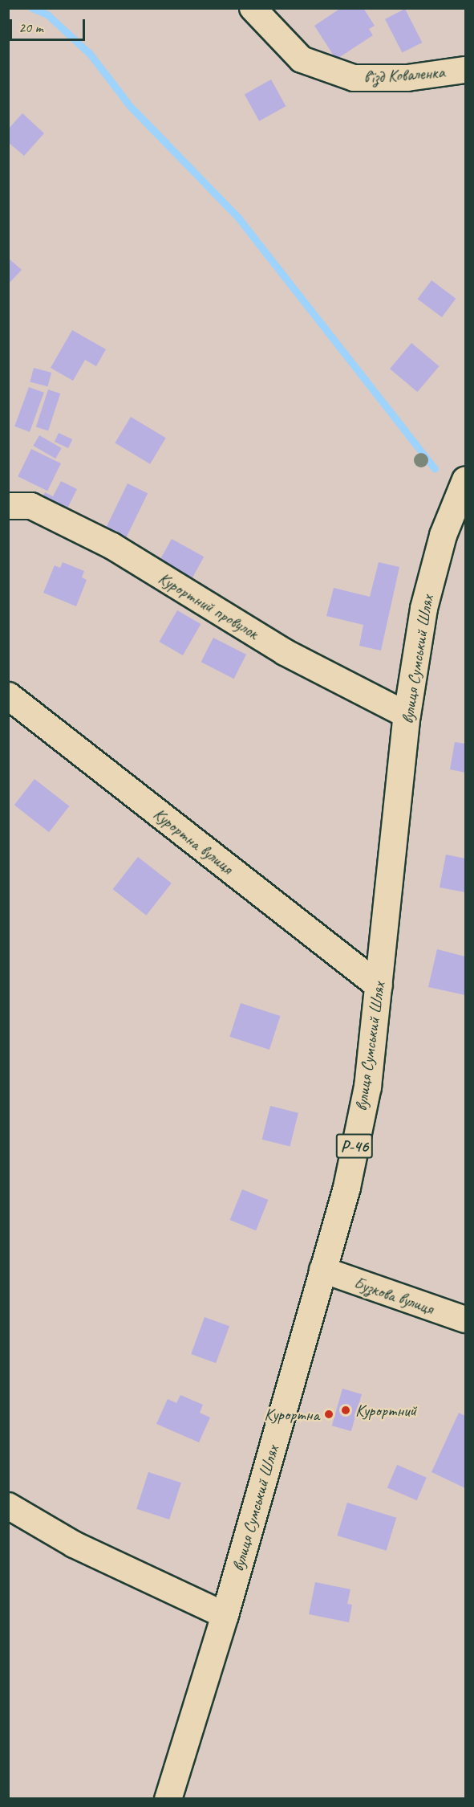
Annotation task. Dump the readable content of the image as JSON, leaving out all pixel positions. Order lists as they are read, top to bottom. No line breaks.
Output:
{"streets":{"main road":["вулиця Сумський Шлях","Курортна вулиця","Р-46"],"street":["в'їзд Коваленка","Курортний провулок","Бузкова вулиця"]},"crossings":[["Курортний провулок","вулиця Сумський Шлях"],["вулиця Сумський Шлях","Курортна вулиця"],["вулиця Сумський Шлях","Бузкова вулиця"]],"places":["Курортний","Курортна"],"scale_bar":"20 m"}
